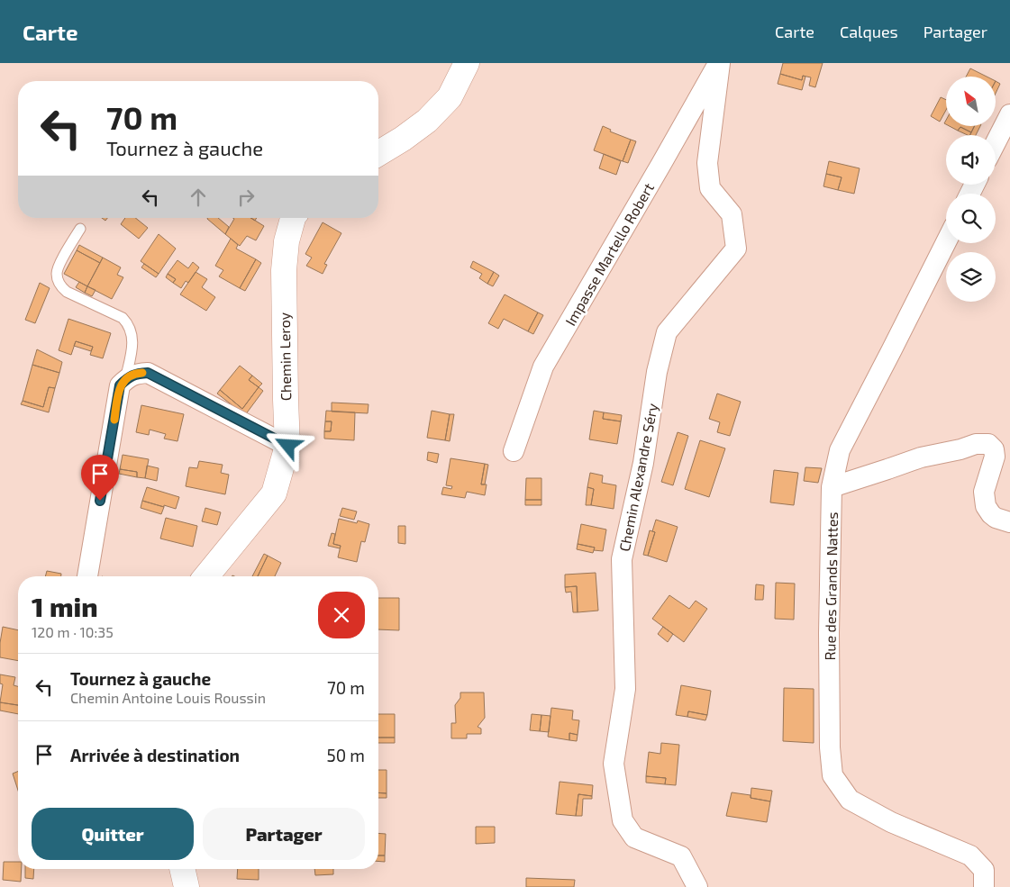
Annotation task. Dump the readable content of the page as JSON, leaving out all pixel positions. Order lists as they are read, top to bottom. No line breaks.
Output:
{"streets":{"street":["Impasse Martello Robert","Chemin Leroy","Chemin Alexandre Séry","Rue des Grands Nattes"]},"crossings":[["Impasse Martello Robert","Chemin Alexandre Séry"]],"north":"top left","page":{"header":"Carte","nav":["Carte","Calques","Partager"],"turn":["70 m","Tournez à gauche"],"heading":["1 min","120 m · 10:35"],"list":[{"name":"Tournez à gauche","note":"Chemin Antoine Louis Roussin","value":"70 m"},{"name":"Arrivée à destination","value":"50 m"}],"buttons":["Quitter","Partager"]}}
